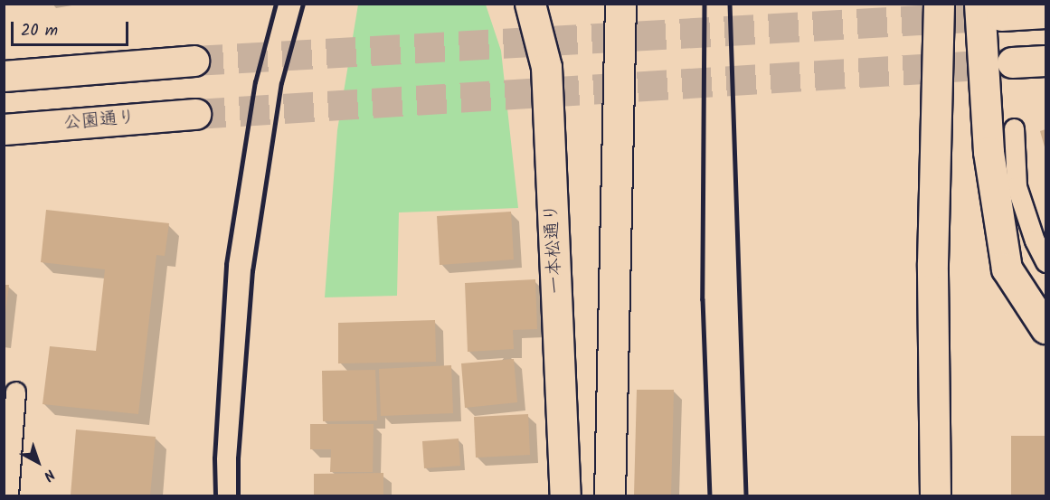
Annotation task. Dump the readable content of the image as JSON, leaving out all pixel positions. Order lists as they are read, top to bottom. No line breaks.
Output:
{"streets":{"street":["公園通り","一本松通り"]},"scale_bar":"20 m","north":"bottom right"}
